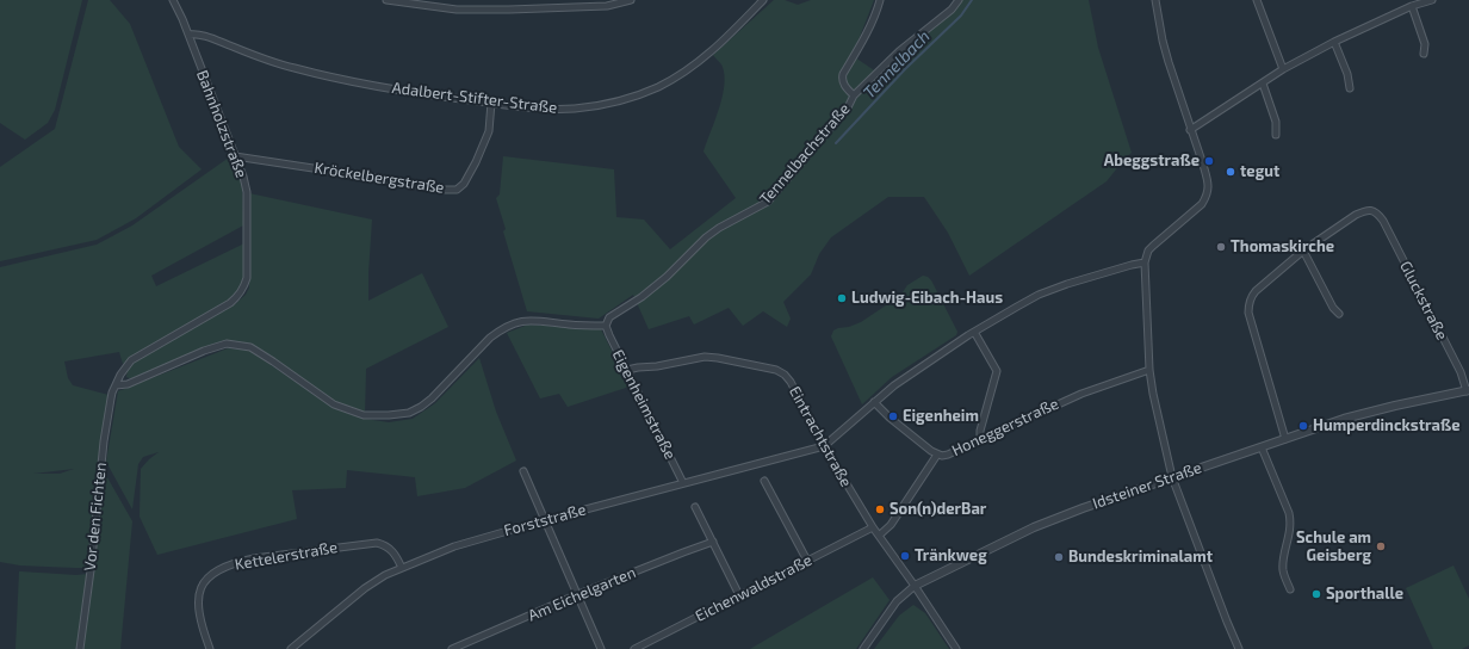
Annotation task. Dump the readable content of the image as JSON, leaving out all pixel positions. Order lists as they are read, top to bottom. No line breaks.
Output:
{"streets":{"street":["Adalbert-Stifter-Straße","Bahnholzstraße","Tennelbachstraße","Kröckelbergstraße","Gluckstraße","Eigenheimstraße","Honeggerstraße","Eintrachtstraße","Idsteiner Straße","Vor den Fichten","Forststraße","Kettelerstraße","Eichenwaldstraße","Am Eichelgarten"]},"crossings":[["Adalbert-Stifter-Straße","Bahnholzstraße"],["Adalbert-Stifter-Straße","Kröckelbergstraße"],["Bahnholzstraße","Kröckelbergstraße"],["Bahnholzstraße","Vor den Fichten"],["Tennelbachstraße","Eigenheimstraße"],["Gluckstraße","Idsteiner Straße"],["Eigenheimstraße","Eintrachtstraße"],["Eigenheimstraße","Forststraße"],["Eintrachtstraße","Idsteiner Straße"],["Eintrachtstraße","Forststraße"],["Eintrachtstraße","Eichenwaldstraße"],["Forststraße","Kettelerstraße"]],"water":["Tennelbach"],"places":["Abeggstraße","tegut","Thomaskirche","Ludwig-Eibach-Haus","Eigenheim","Humperdinckstraße","Son(n)derBar","Schule am Geisberg","Tränkweg","Bundeskriminalamt","Sporthalle"]}
